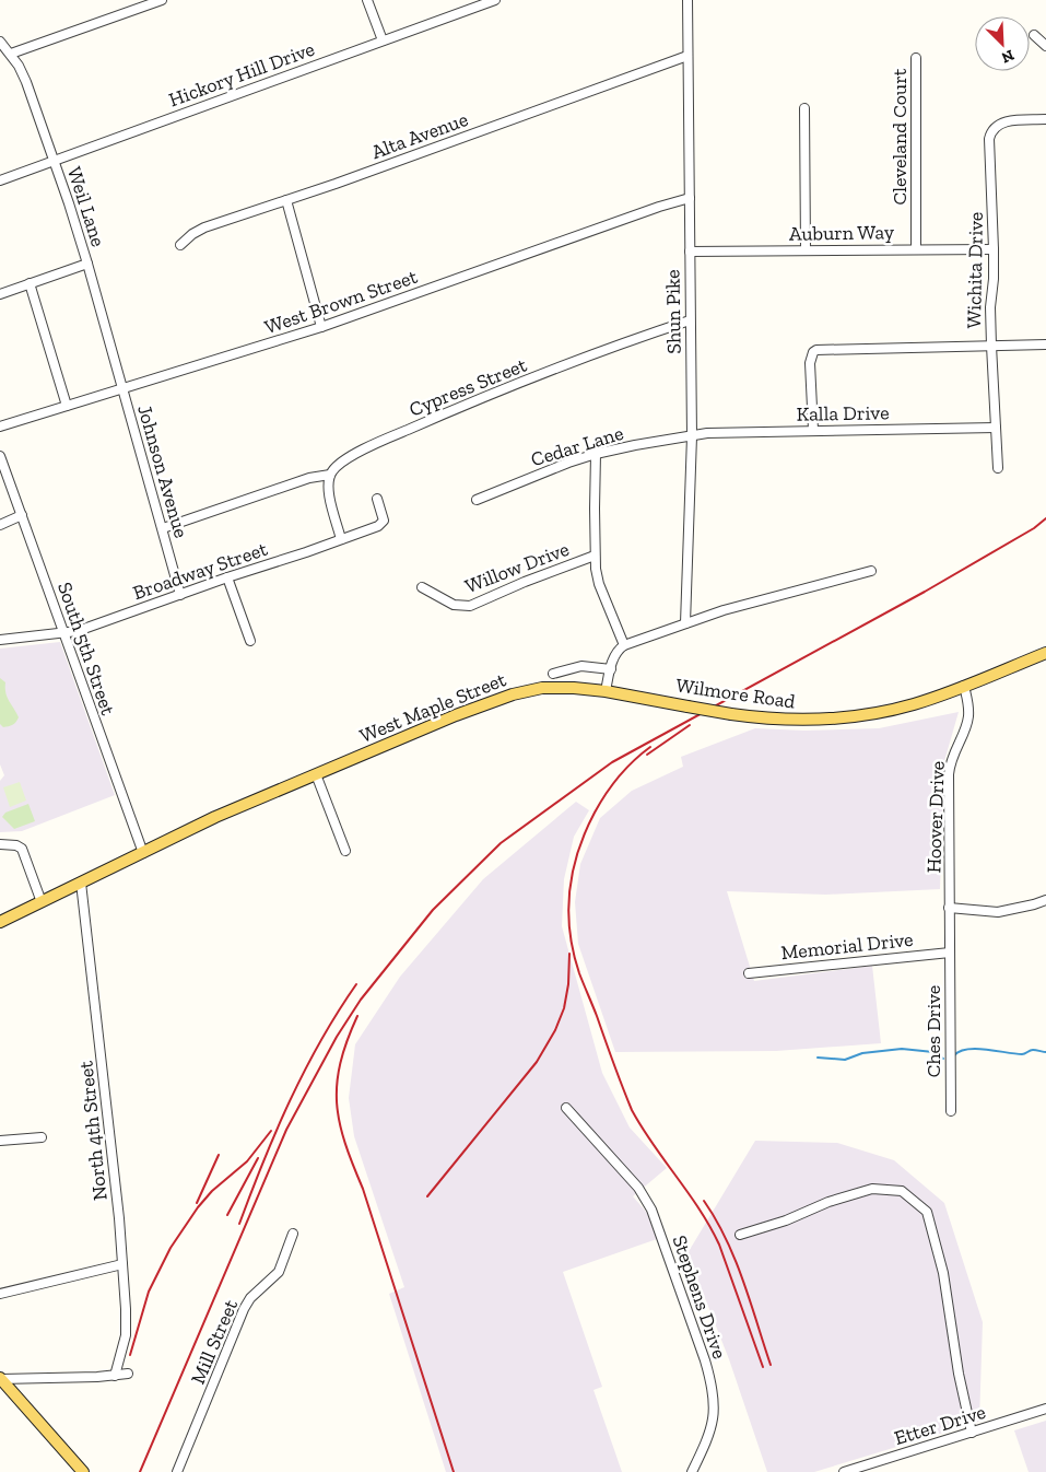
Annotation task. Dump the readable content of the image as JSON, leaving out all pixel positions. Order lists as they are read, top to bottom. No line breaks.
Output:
{"streets":{"main road":["Wilmore Road","West Maple Street"],"street":["Hickory Hill Drive","Alta Avenue","Cleveland Court","Weil Lane","Auburn Way","Wichita Drive","West Brown Street","Shun Pike","Cypress Street","Kalla Drive","Cedar Lane","Johnson Avenue","Willow Drive","Broadway Street","South 5th Street","Hoover Drive","Memorial Drive","Ches Drive","North 4th Street","Stephens Drive","Mill Street","Etter Drive"]},"crossings":[["Hickory Hill Drive","Weil Lane"],["Alta Avenue","Shun Pike"],["Cleveland Court","Auburn Way"],["Weil Lane","West Brown Street"],["Weil Lane","Johnson Avenue"],["Auburn Way","Wichita Drive"],["Auburn Way","Shun Pike"],["Wichita Drive","Kalla Drive"],["West Brown Street","Shun Pike"],["West Brown Street","Johnson Avenue"],["Shun Pike","Cypress Street"],["Shun Pike","Kalla Drive"],["Shun Pike","Cedar Lane"],["Kalla Drive","Cedar Lane"],["Johnson Avenue","Broadway Street"],["Broadway Street","South 5th Street"],["South 5th Street","West Maple Street"],["Wilmore Road","West Maple Street"],["Wilmore Road","Hoover Drive"],["West Maple Street","North 4th Street"],["Hoover Drive","Memorial Drive"],["Hoover Drive","Ches Drive"],["Memorial Drive","Ches Drive"]],"north":"bottom right"}
